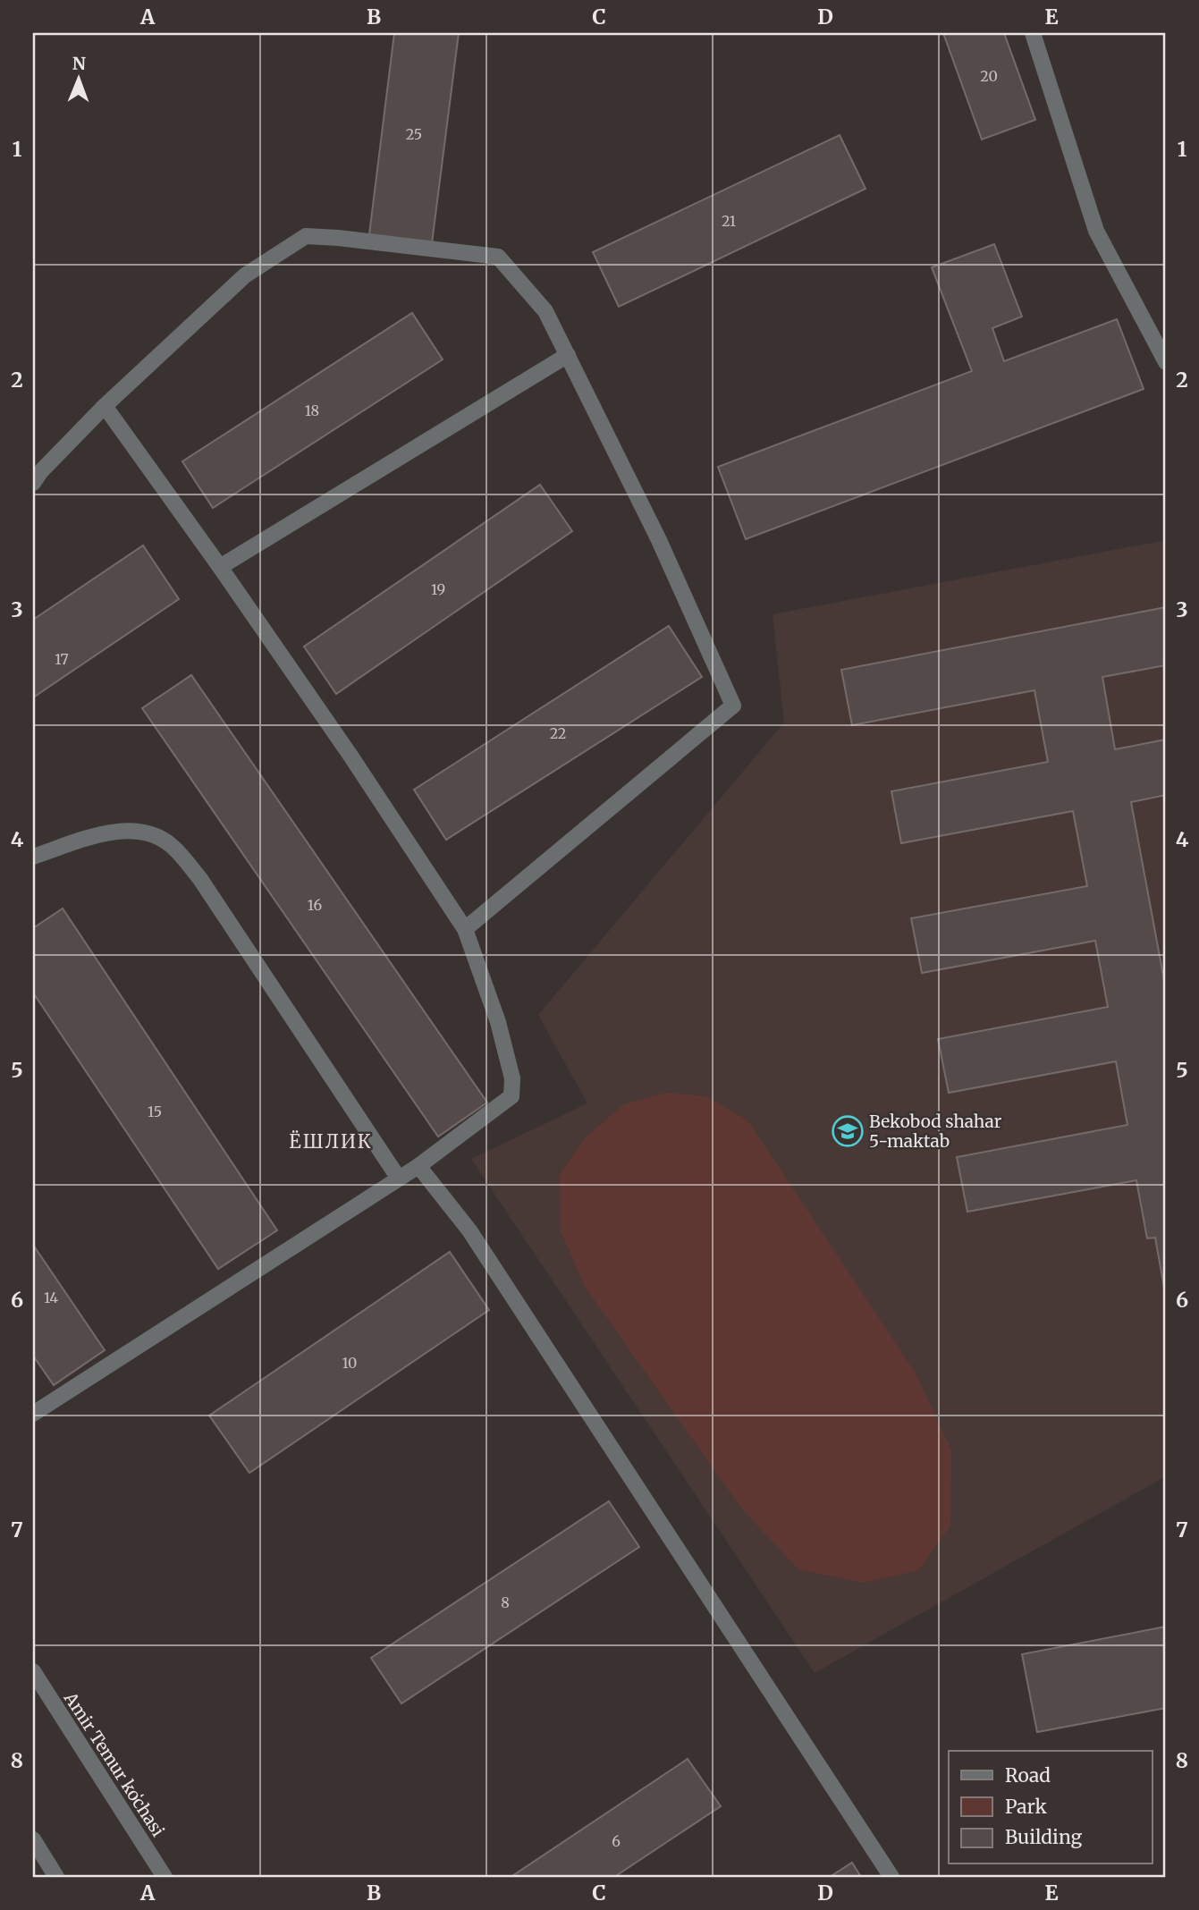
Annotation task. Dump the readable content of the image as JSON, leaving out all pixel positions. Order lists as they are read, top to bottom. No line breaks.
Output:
{"streets":{"street":["Amir Temur koʻchasi"]},"districts":["ЁШЛИК"],"places":{"school or university":["Bekobod shahar 5-maktab"]},"house_numbers":["20","25","21","18","19","17","22","16","15","14","10","8","6"],"legend":["Road","Park","Building"],"north":"top","grid":{"columns":["A","B","C","D","E"],"rows":["1","2","3","4","5","6","7","8"]}}
